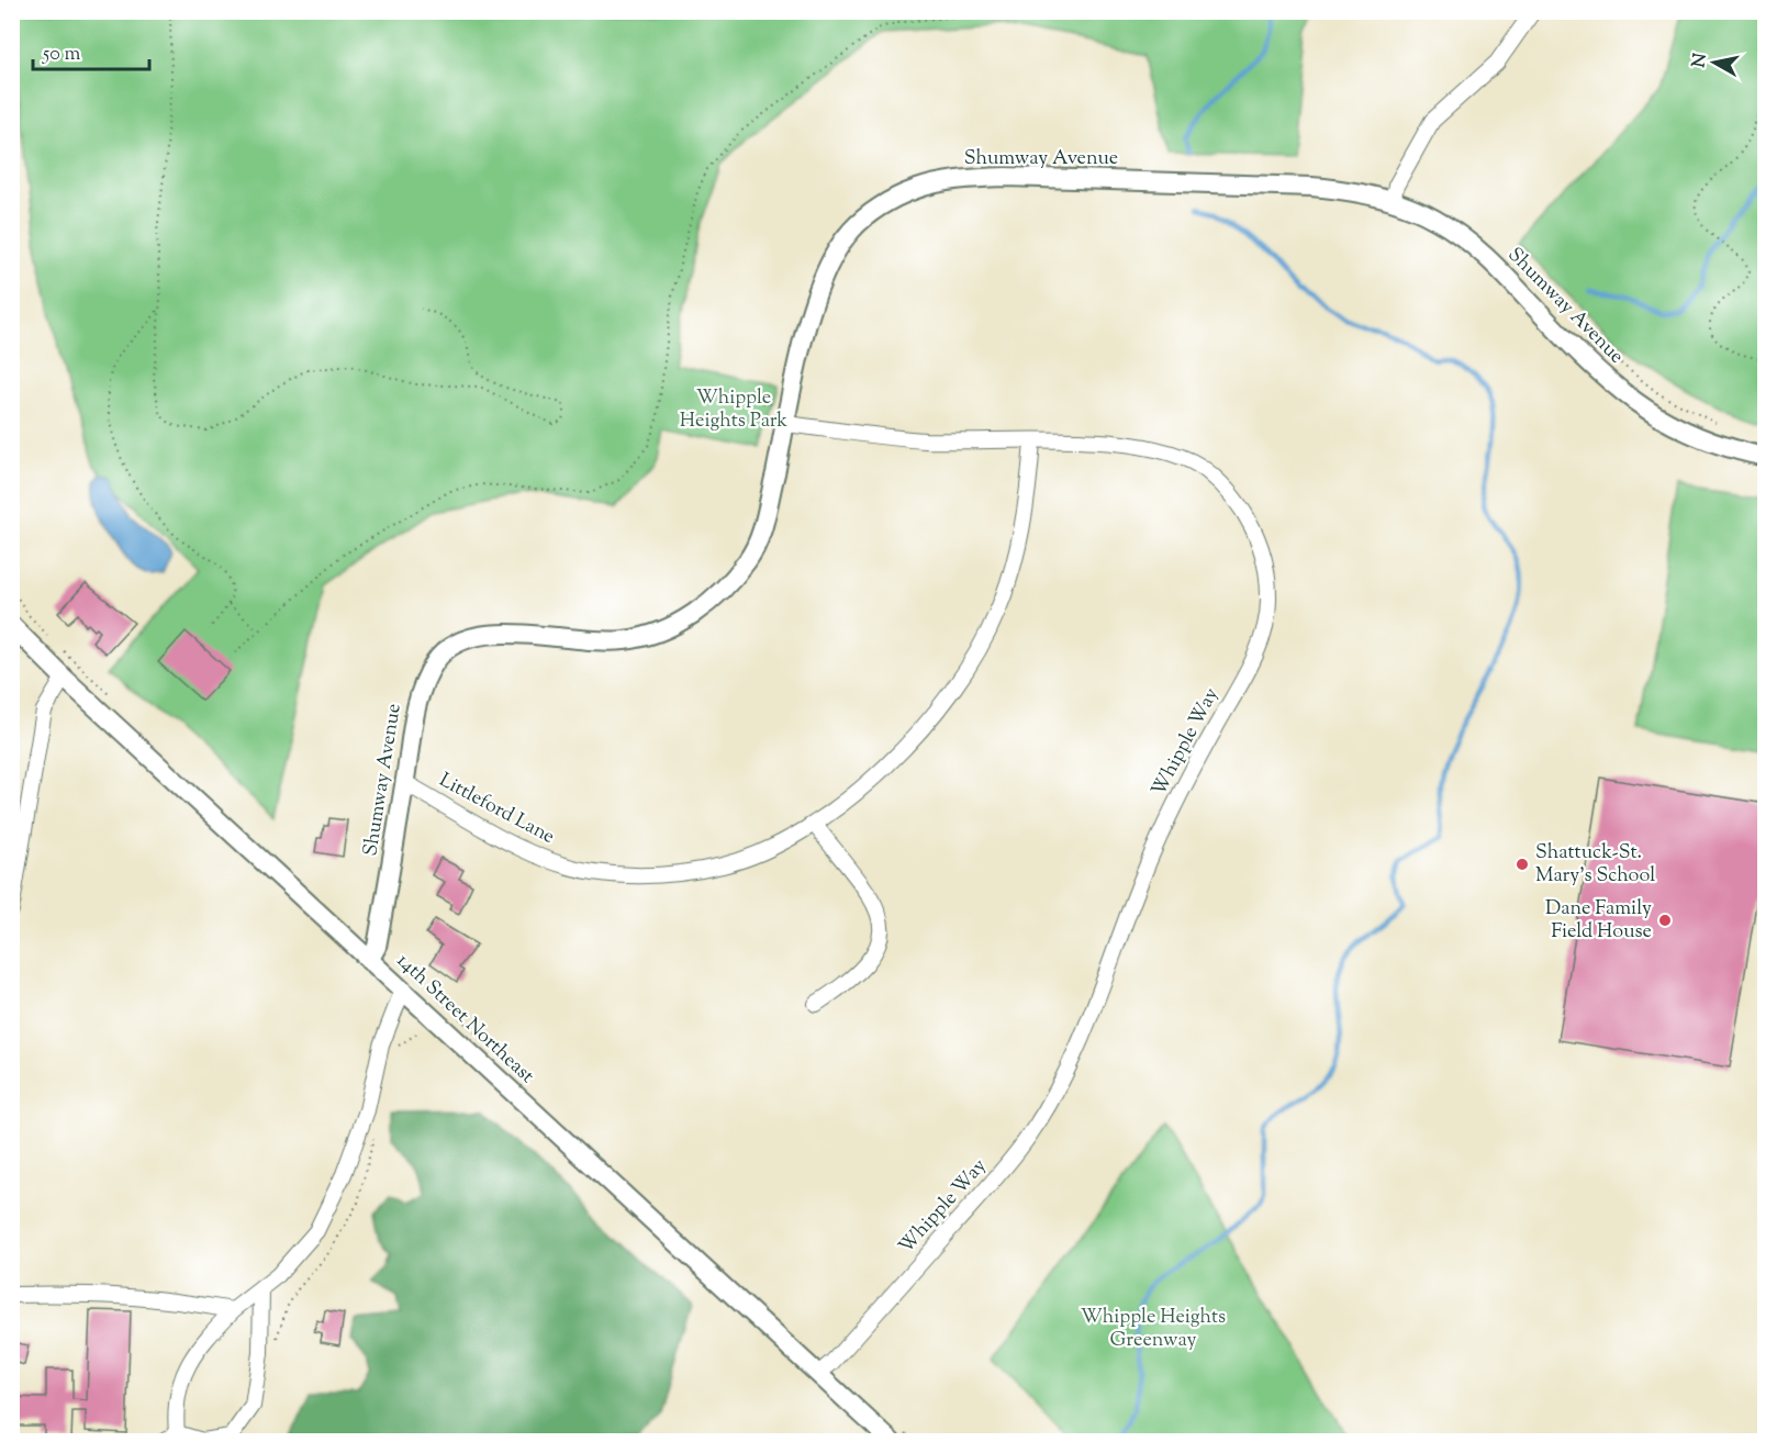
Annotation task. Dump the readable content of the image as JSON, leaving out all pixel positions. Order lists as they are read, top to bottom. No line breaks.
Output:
{"streets":{"street":["Shumway Avenue","Whipple Way","Littleford Lane","14th Street Northeast"]},"crossings":[["Shumway Avenue","Whipple Way"],["Shumway Avenue","Littleford Lane"],["Shumway Avenue","14th Street Northeast"],["Whipple Way","Littleford Lane"],["Whipple Way","14th Street Northeast"]],"parks":["Whipple Heights Park","Whipple Heights Greenway"],"places":["Shattuck-St. Mary’s School","Dane Family Field House"],"scale_bar":"50 m","north":"left"}
